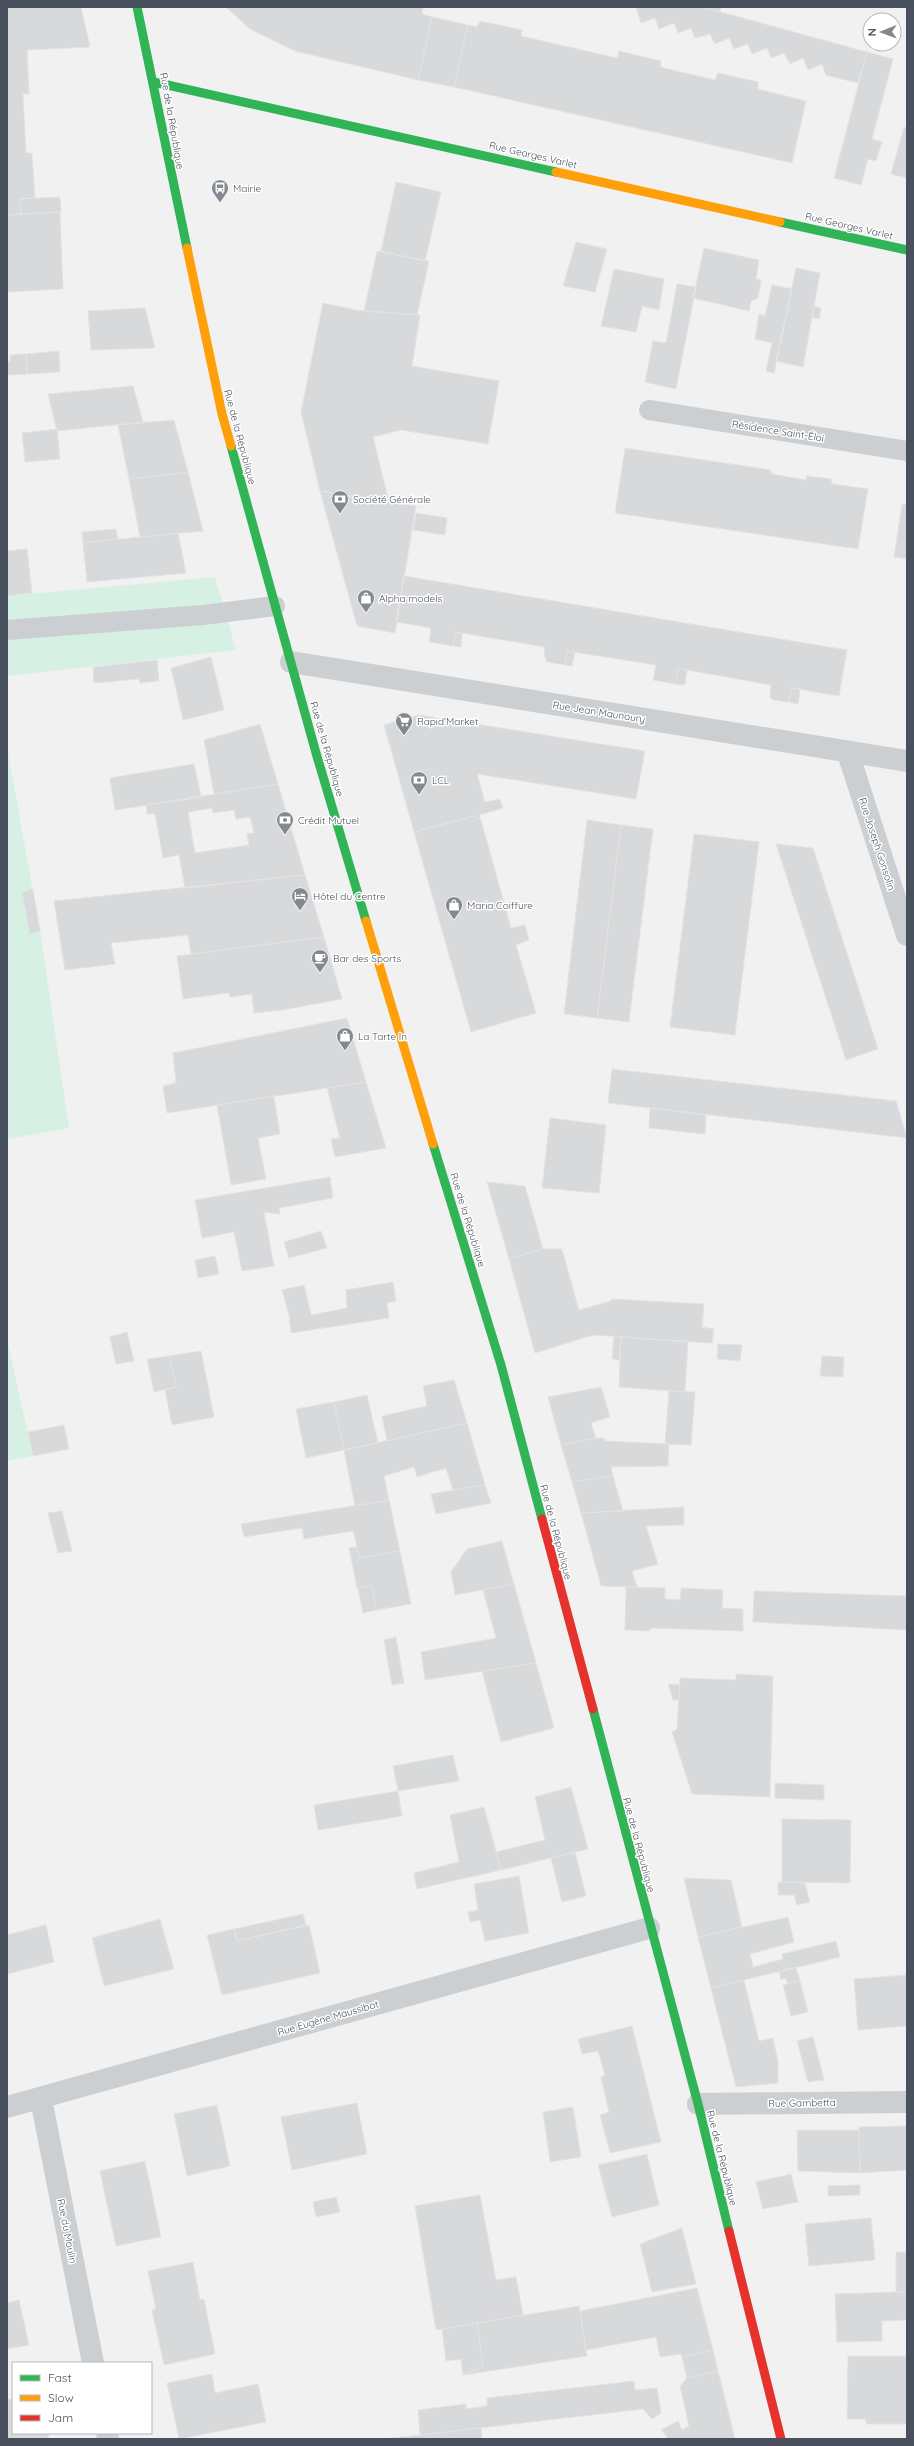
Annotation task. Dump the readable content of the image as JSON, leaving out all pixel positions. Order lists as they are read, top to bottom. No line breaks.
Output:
{"streets":{"main road":["Rue de la République","Rue Georges Varlet"],"street":["Rue Jean Maunoury","Rue Joseph Gonsolin","Rue Eugène Maussibot","Rue Gambetta","Rue du Moulin"],"lane":["Résidence Saint-Éloi"]},"crossings":[["Rue de la République","Rue Georges Varlet"],["Rue de la République","Rue Jean Maunoury"],["Rue de la République","Rue Eugène Maussibot"],["Rue de la République","Rue Gambetta"],["Rue Jean Maunoury","Rue Joseph Gonsolin"],["Rue Eugène Maussibot","Rue du Moulin"]],"places":{"bus stop":["Mairie"],"bank":["Société Générale","LCL","Crédit Mutuel"],"shop":["Alpha models","Maria Coiffure","La Tarte In"],"supermarket":["Rapid'Market"],"hotel":["Hôtel du Centre"],"cafe":["Bar des Sports"]},"legend":["Fast","Slow","Jam"],"north":"left"}
